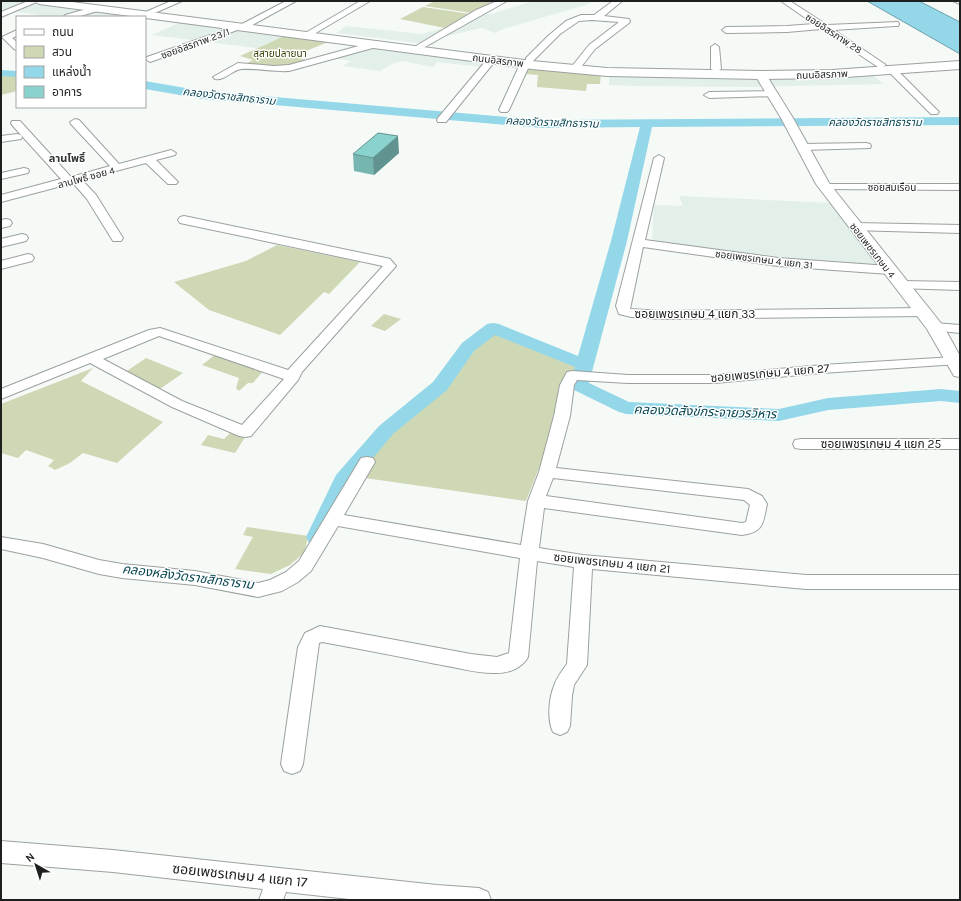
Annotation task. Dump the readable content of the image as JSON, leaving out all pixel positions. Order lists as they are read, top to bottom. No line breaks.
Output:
{"streets":{"main road":["ถนนอิสรภาพ"],"street":["ซอยอิสรภาพ 28","ซอยอิสรภาพ 23/1","ลานโพธิ์ ซอย 4","ซอยสมเรือน","ซอยเพชรเกษม 4","ซอยเพชรเกษม 4 แยก 31","ซอยเพชรเกษม 4 แยก 33","ซอยเพชรเกษม 4 แยก 27","ซอยเพชรเกษม 4 แยก 25","ซอยเพชรเกษม 4 แยก 21","ซอยเพชรเกษม 4 แยก 17"]},"crossings":[["ซอยอิสรภาพ 28","ถนนอิสรภาพ"],["ซอยอิสรภาพ 23/1","ถนนอิสรภาพ"],["ถนนอิสรภาพ","ซอยเพชรเกษม 4"],["ซอยสมเรือน","ซอยเพชรเกษม 4"],["ซอยเพชรเกษม 4","ซอยเพชรเกษม 4 แยก 31"],["ซอยเพชรเกษม 4","ซอยเพชรเกษม 4 แยก 33"],["ซอยเพชรเกษม 4","ซอยเพชรเกษม 4 แยก 27"],["ซอยเพชรเกษม 4 แยก 31","ซอยเพชรเกษม 4 แยก 33"]],"districts":["ลานโพธิ์"],"water":["คลองวัดราชสิทธาราม","คลองวัดสังข์กระจายวรวิหาร","คลองหลังวัดราชสิทธาราม"],"parks":["สุสายปลายนา"],"legend":["ถนน","สวน","แหล่งน้ำ","อาคาร"],"north":"top left"}
